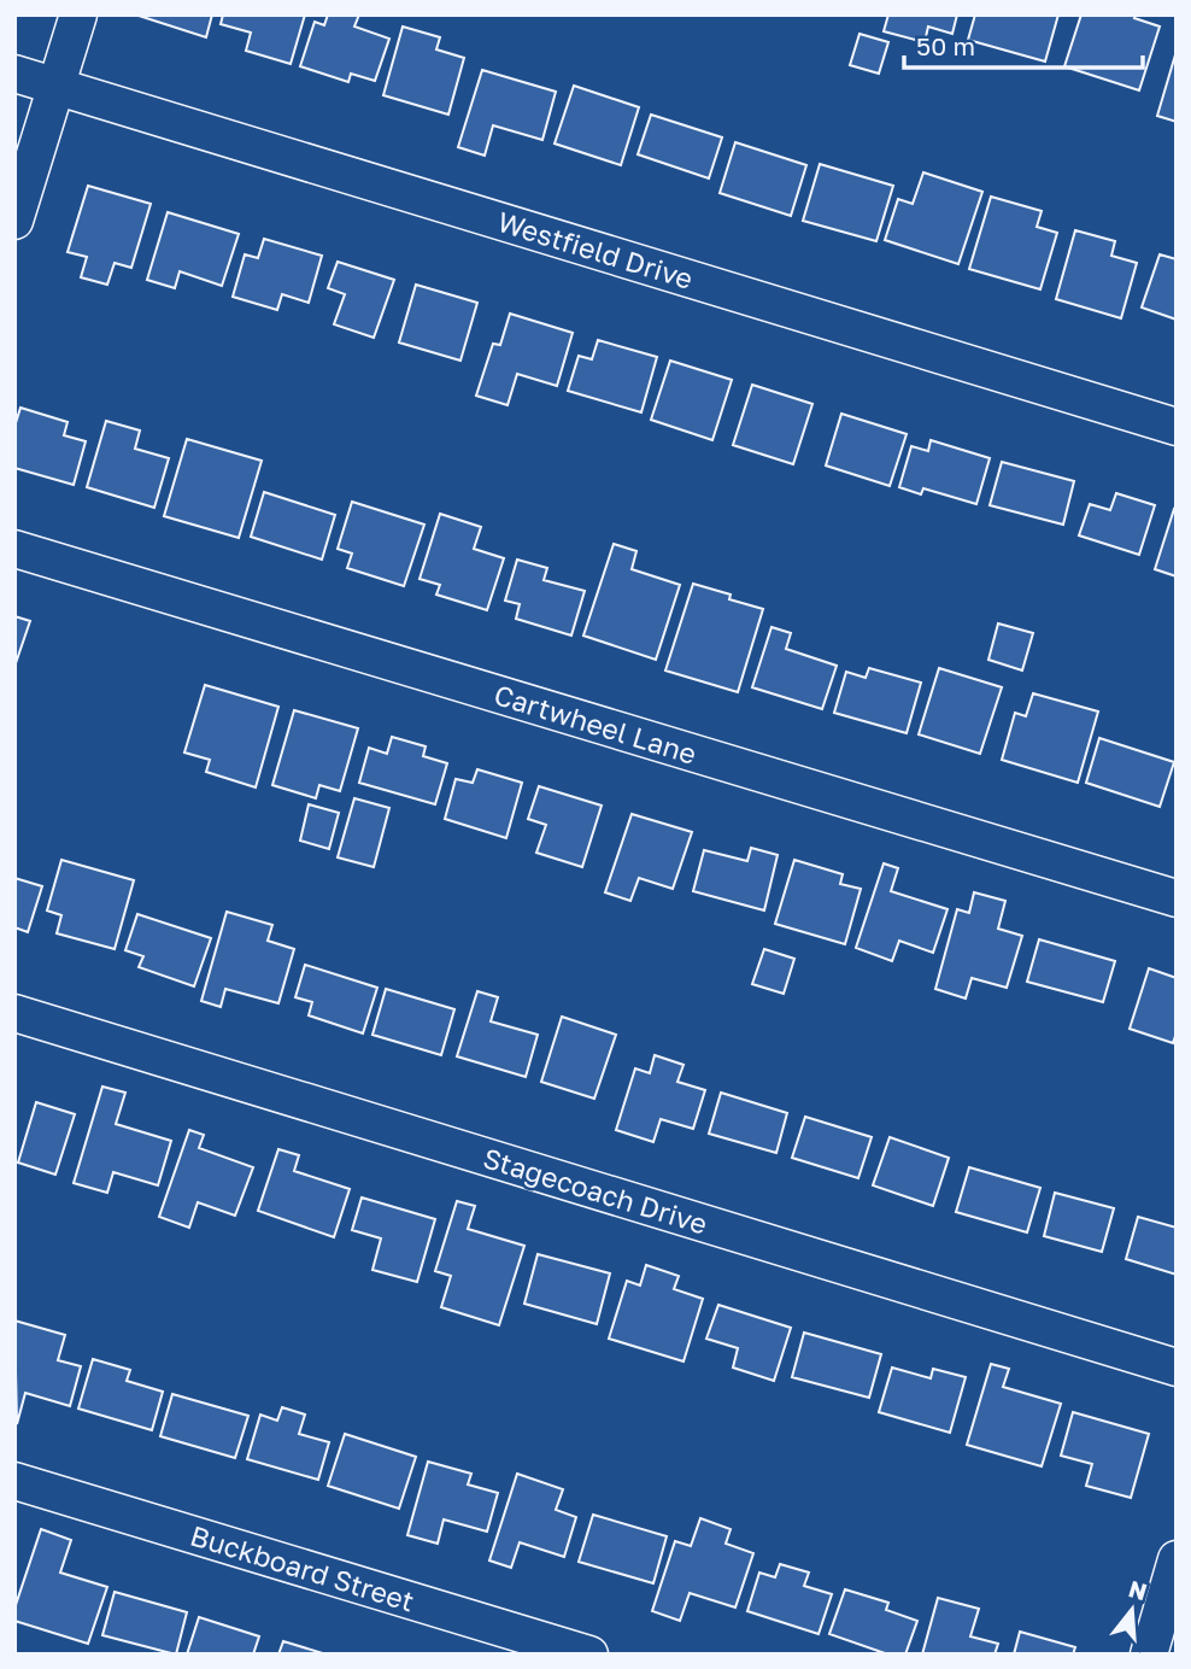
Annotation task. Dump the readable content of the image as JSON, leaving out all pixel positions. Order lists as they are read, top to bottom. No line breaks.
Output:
{"streets":{"street":["Westfield Drive","Cartwheel Lane","Stagecoach Drive","Buckboard Street"]},"scale_bar":"50 m","north":"top"}
